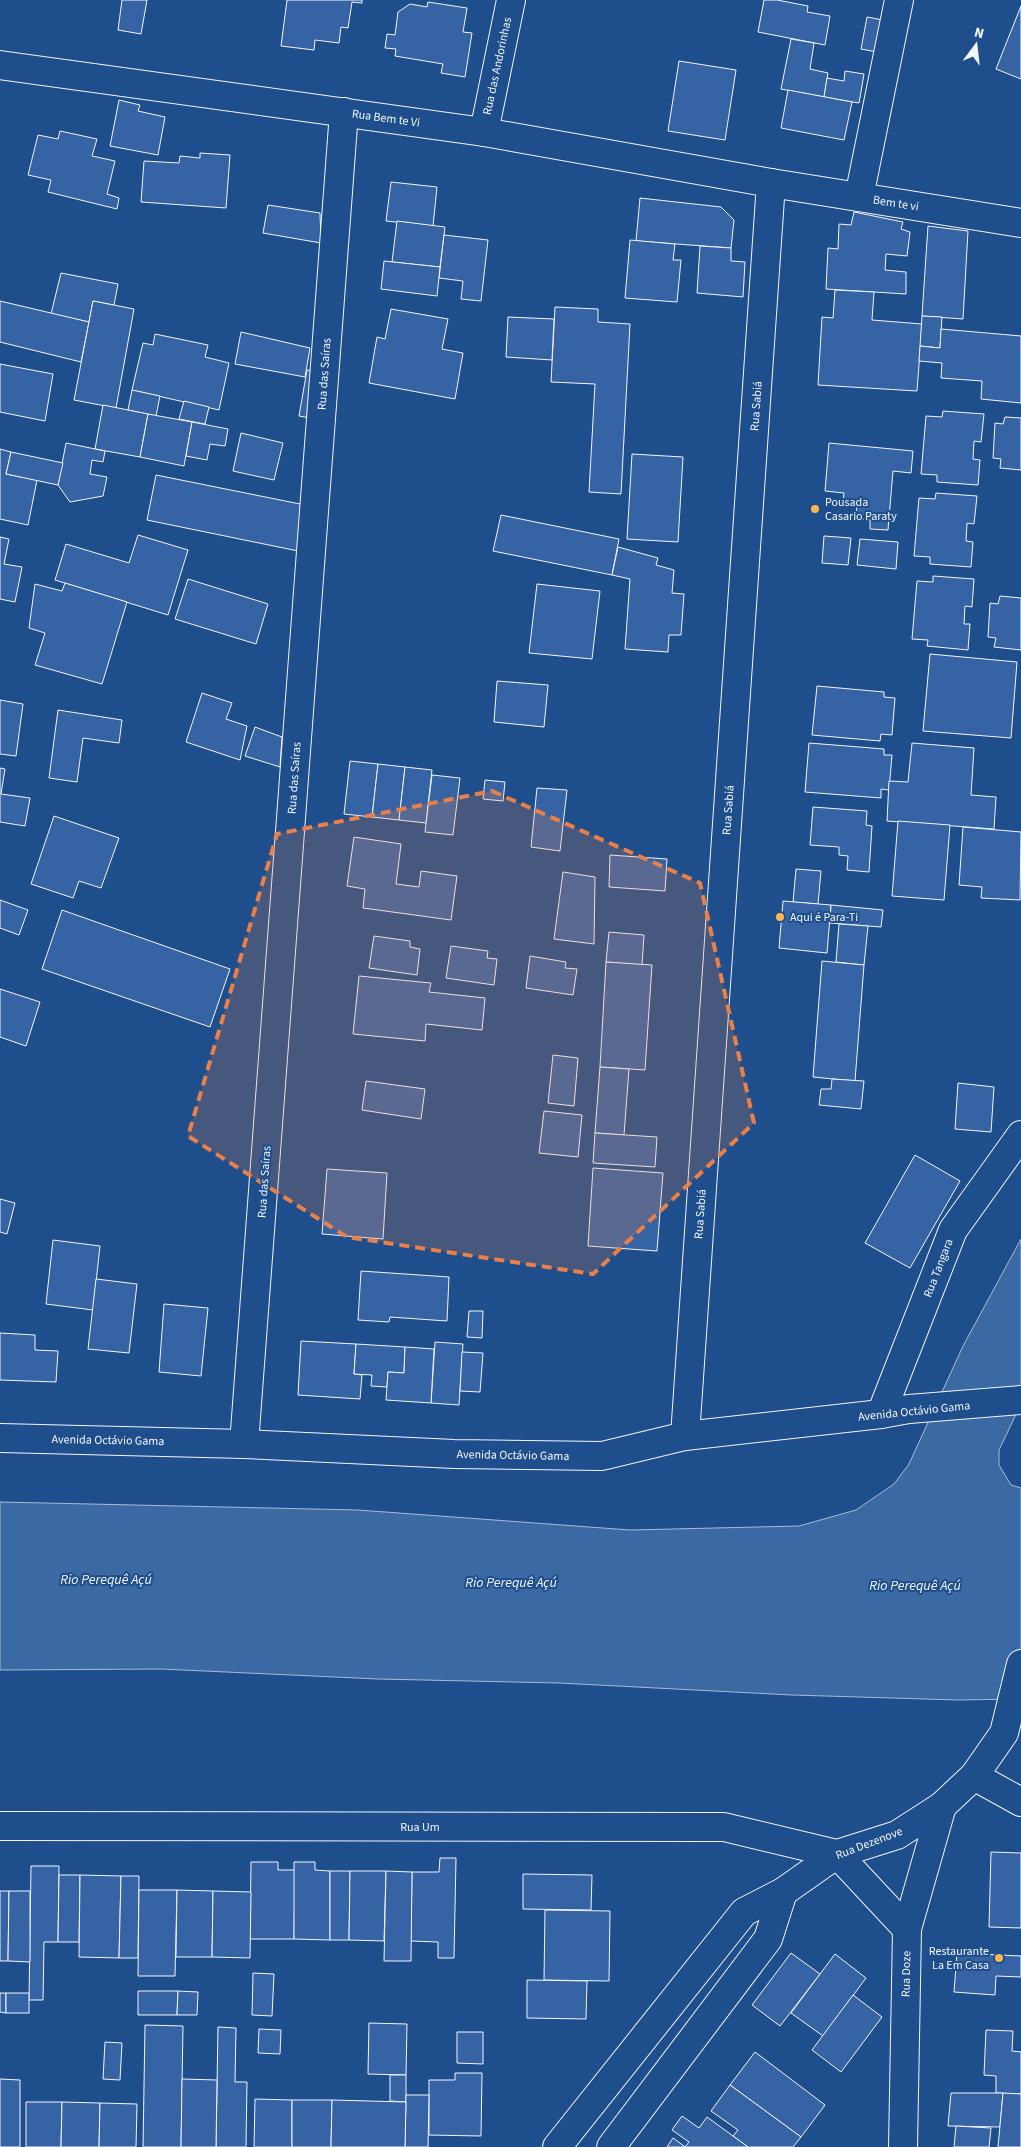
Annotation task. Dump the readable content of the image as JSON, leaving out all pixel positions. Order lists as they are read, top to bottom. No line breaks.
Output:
{"streets":{"street":["Rua das Andorinhas","Rua Bem te Vi","Bem te vi","Rua das Saíras","Rua Sabiá","Rua Tangara","Avenida Octávio Gama","Rua Um","Rua Dezenove","Rua Doze"]},"crossings":[["Rua das Andorinhas","Rua Bem te Vi"],["Rua Bem te Vi","Bem te vi"],["Rua Bem te Vi","Rua das Saíras"],["Rua Bem te Vi","Rua Sabiá"],["Bem te vi","Rua Sabiá"],["Rua das Saíras","Avenida Octávio Gama"],["Rua Sabiá","Avenida Octávio Gama"],["Rua Tangara","Avenida Octávio Gama"],["Rua Um","Rua Dezenove"],["Rua Dezenove","Rua Doze"]],"water":["Rio Perequê Açú"],"places":["Pousada Casario Paraty","Aqui é Para-Ti","Restaurante La Em Casa"],"north":"top"}
